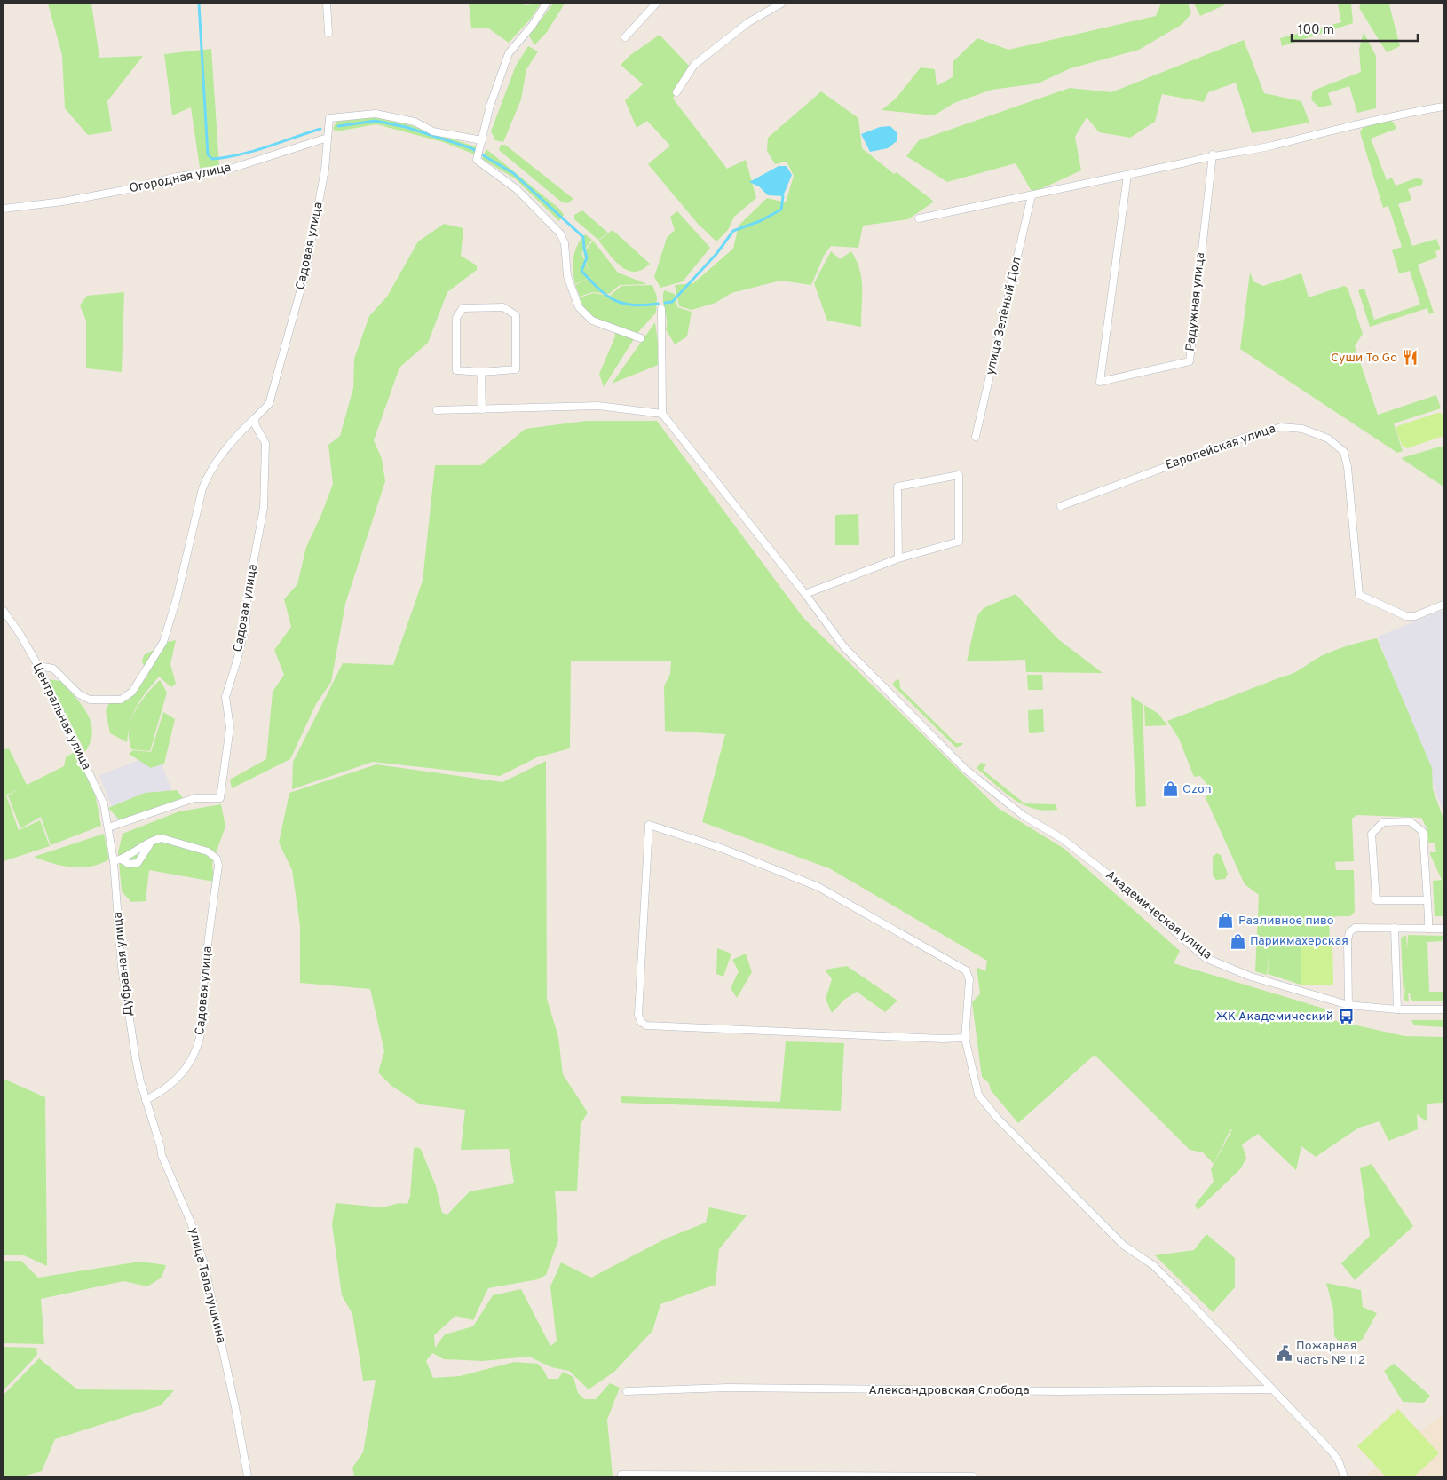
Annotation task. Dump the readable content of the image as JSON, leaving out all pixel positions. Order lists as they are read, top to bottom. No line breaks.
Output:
{"streets":{"street":["Огородная улица","Садовая улица","Радужная улица","улица Зелёный Дол","Европейская улица","Центральная улица","Академическая улица","Дубравная улица","улица Талалушкина","Александровская Слобода"]},"crossings":[["Огородная улица","Садовая улица"],["Садовая улица","Центральная улица"],["Садовая улица","Дубравная улица"],["Садовая улица","улица Талалушкина"],["Центральная улица","Дубравная улица"],["Дубравная улица","улица Талалушкина"]],"places":{"restaurant":["Суши To Go"],"shop":["Ozon","Разливное пиво","Парикмахерская"],"bus stop":["ЖК Академический"],"public building":["Пожарная часть № 112"]},"scale_bar":"100 m"}
